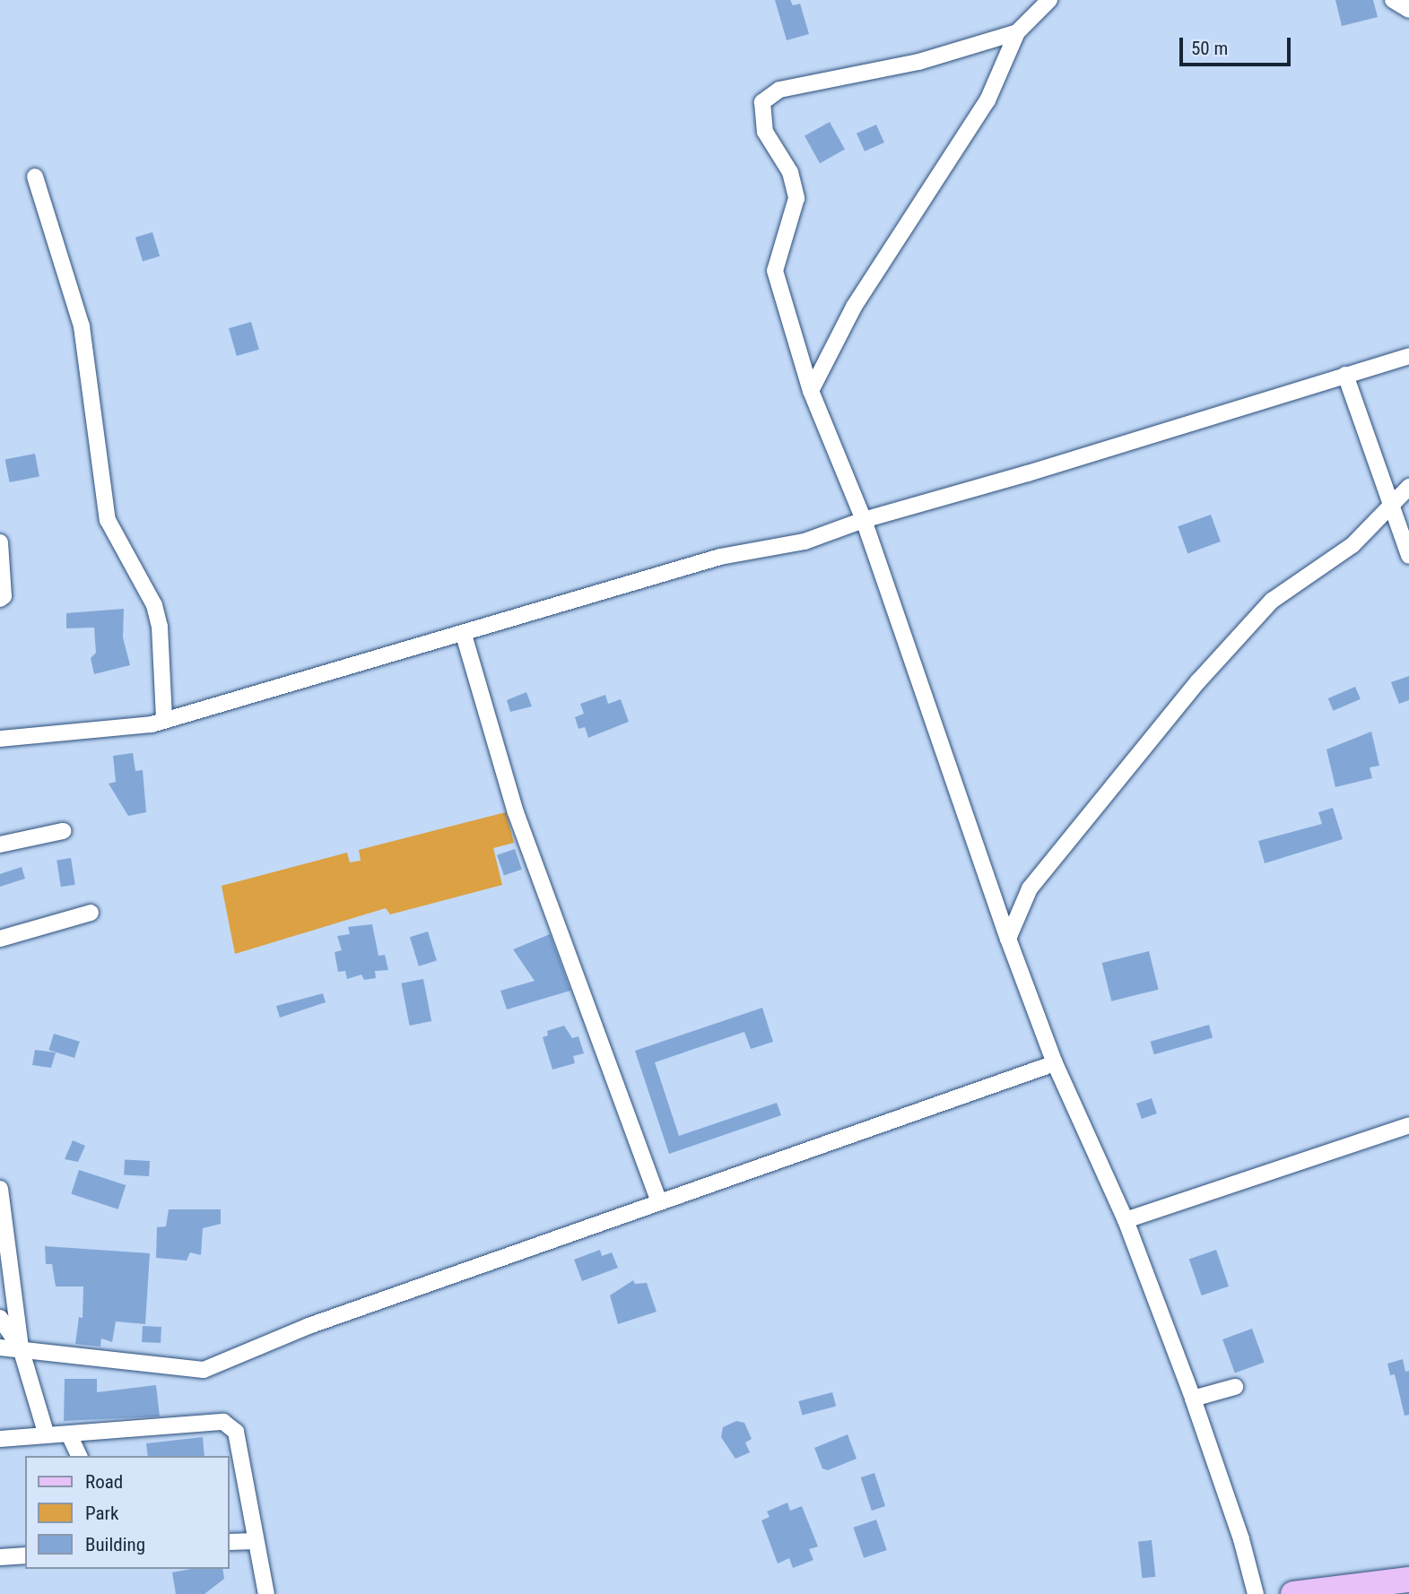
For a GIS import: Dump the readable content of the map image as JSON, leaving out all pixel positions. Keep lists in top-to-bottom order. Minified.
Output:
{"legend":["Road","Park","Building"],"scale_bar":"50 m"}
